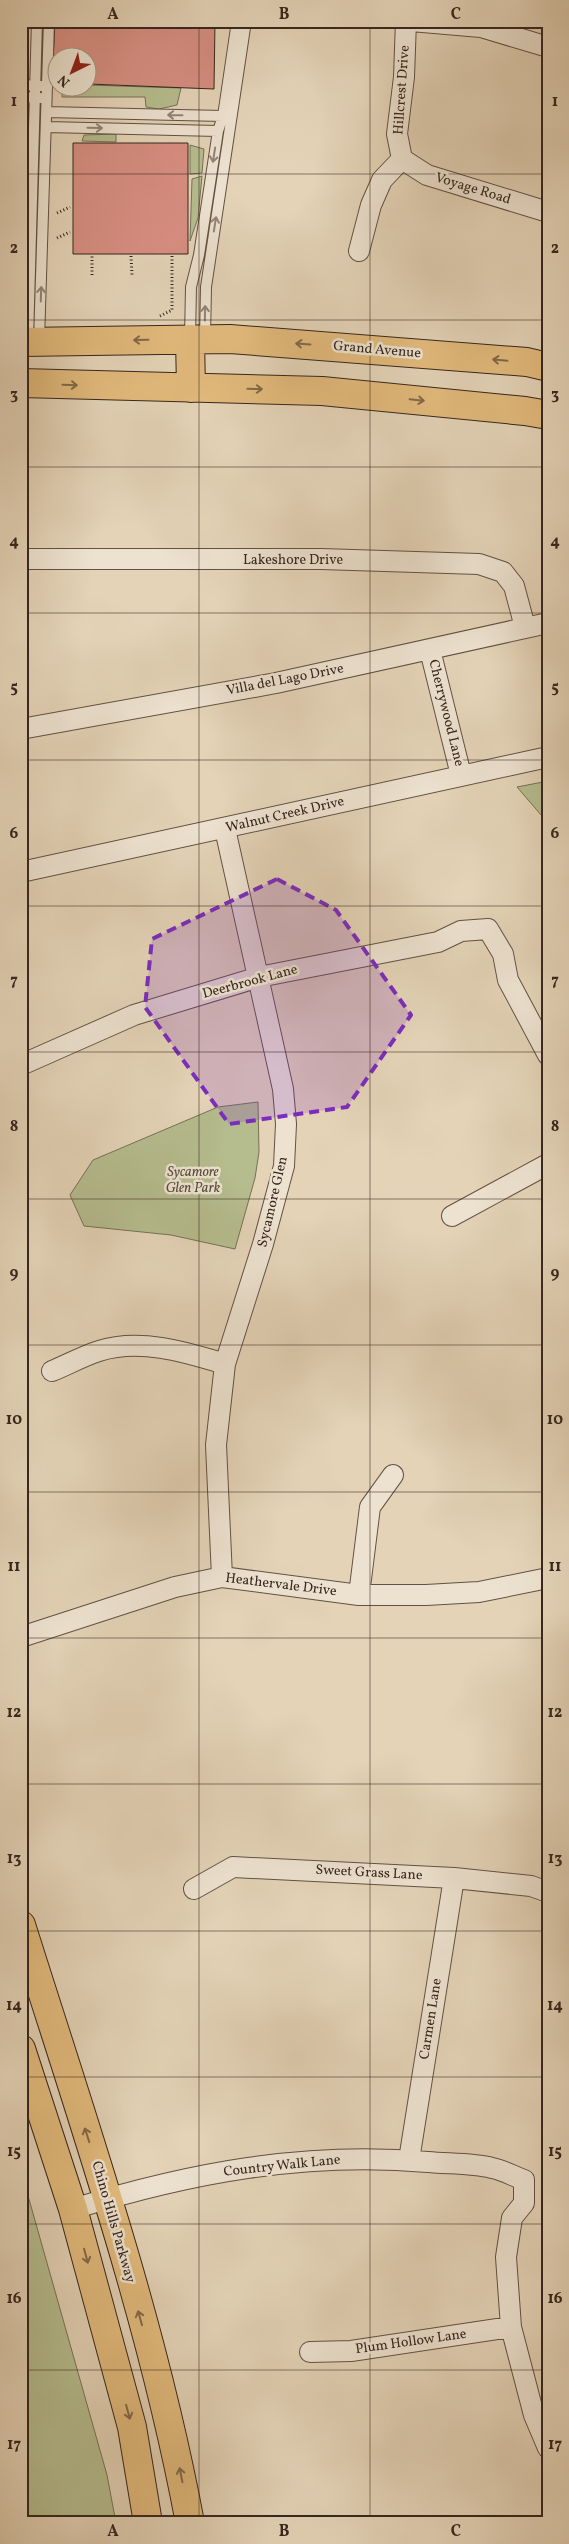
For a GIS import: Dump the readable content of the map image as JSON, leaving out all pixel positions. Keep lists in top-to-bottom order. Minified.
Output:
{"streets":{"main road":["Grand Avenue","Chino Hills Parkway"],"street":["Hillcrest Drive","Voyage Road","Lakeshore Drive","Villa del Lago Drive","Cherrywood Lane","Walnut Creek Drive","Deerbrook Lane","Sycamore Glen","Heathervale Drive","Sweet Grass Lane","Carmen Lane","Country Walk Lane","Plum Hollow Lane"]},"crossings":[["Hillcrest Drive","Voyage Road"],["Lakeshore Drive","Villa del Lago Drive"],["Villa del Lago Drive","Cherrywood Lane"],["Cherrywood Lane","Walnut Creek Drive"],["Walnut Creek Drive","Sycamore Glen"],["Deerbrook Lane","Sycamore Glen"],["Sycamore Glen","Heathervale Drive"],["Sweet Grass Lane","Carmen Lane"],["Carmen Lane","Country Walk Lane"],["Country Walk Lane","Chino Hills Parkway"],["Country Walk Lane","Plum Hollow Lane"]],"parks":["Sycamore Glen Park"],"north":"bottom left","grid":{"columns":["A","B","C"],"rows":["1","2","3","4","5","6","7","8","9","10","11","12","13","14","15","16","17"]}}
